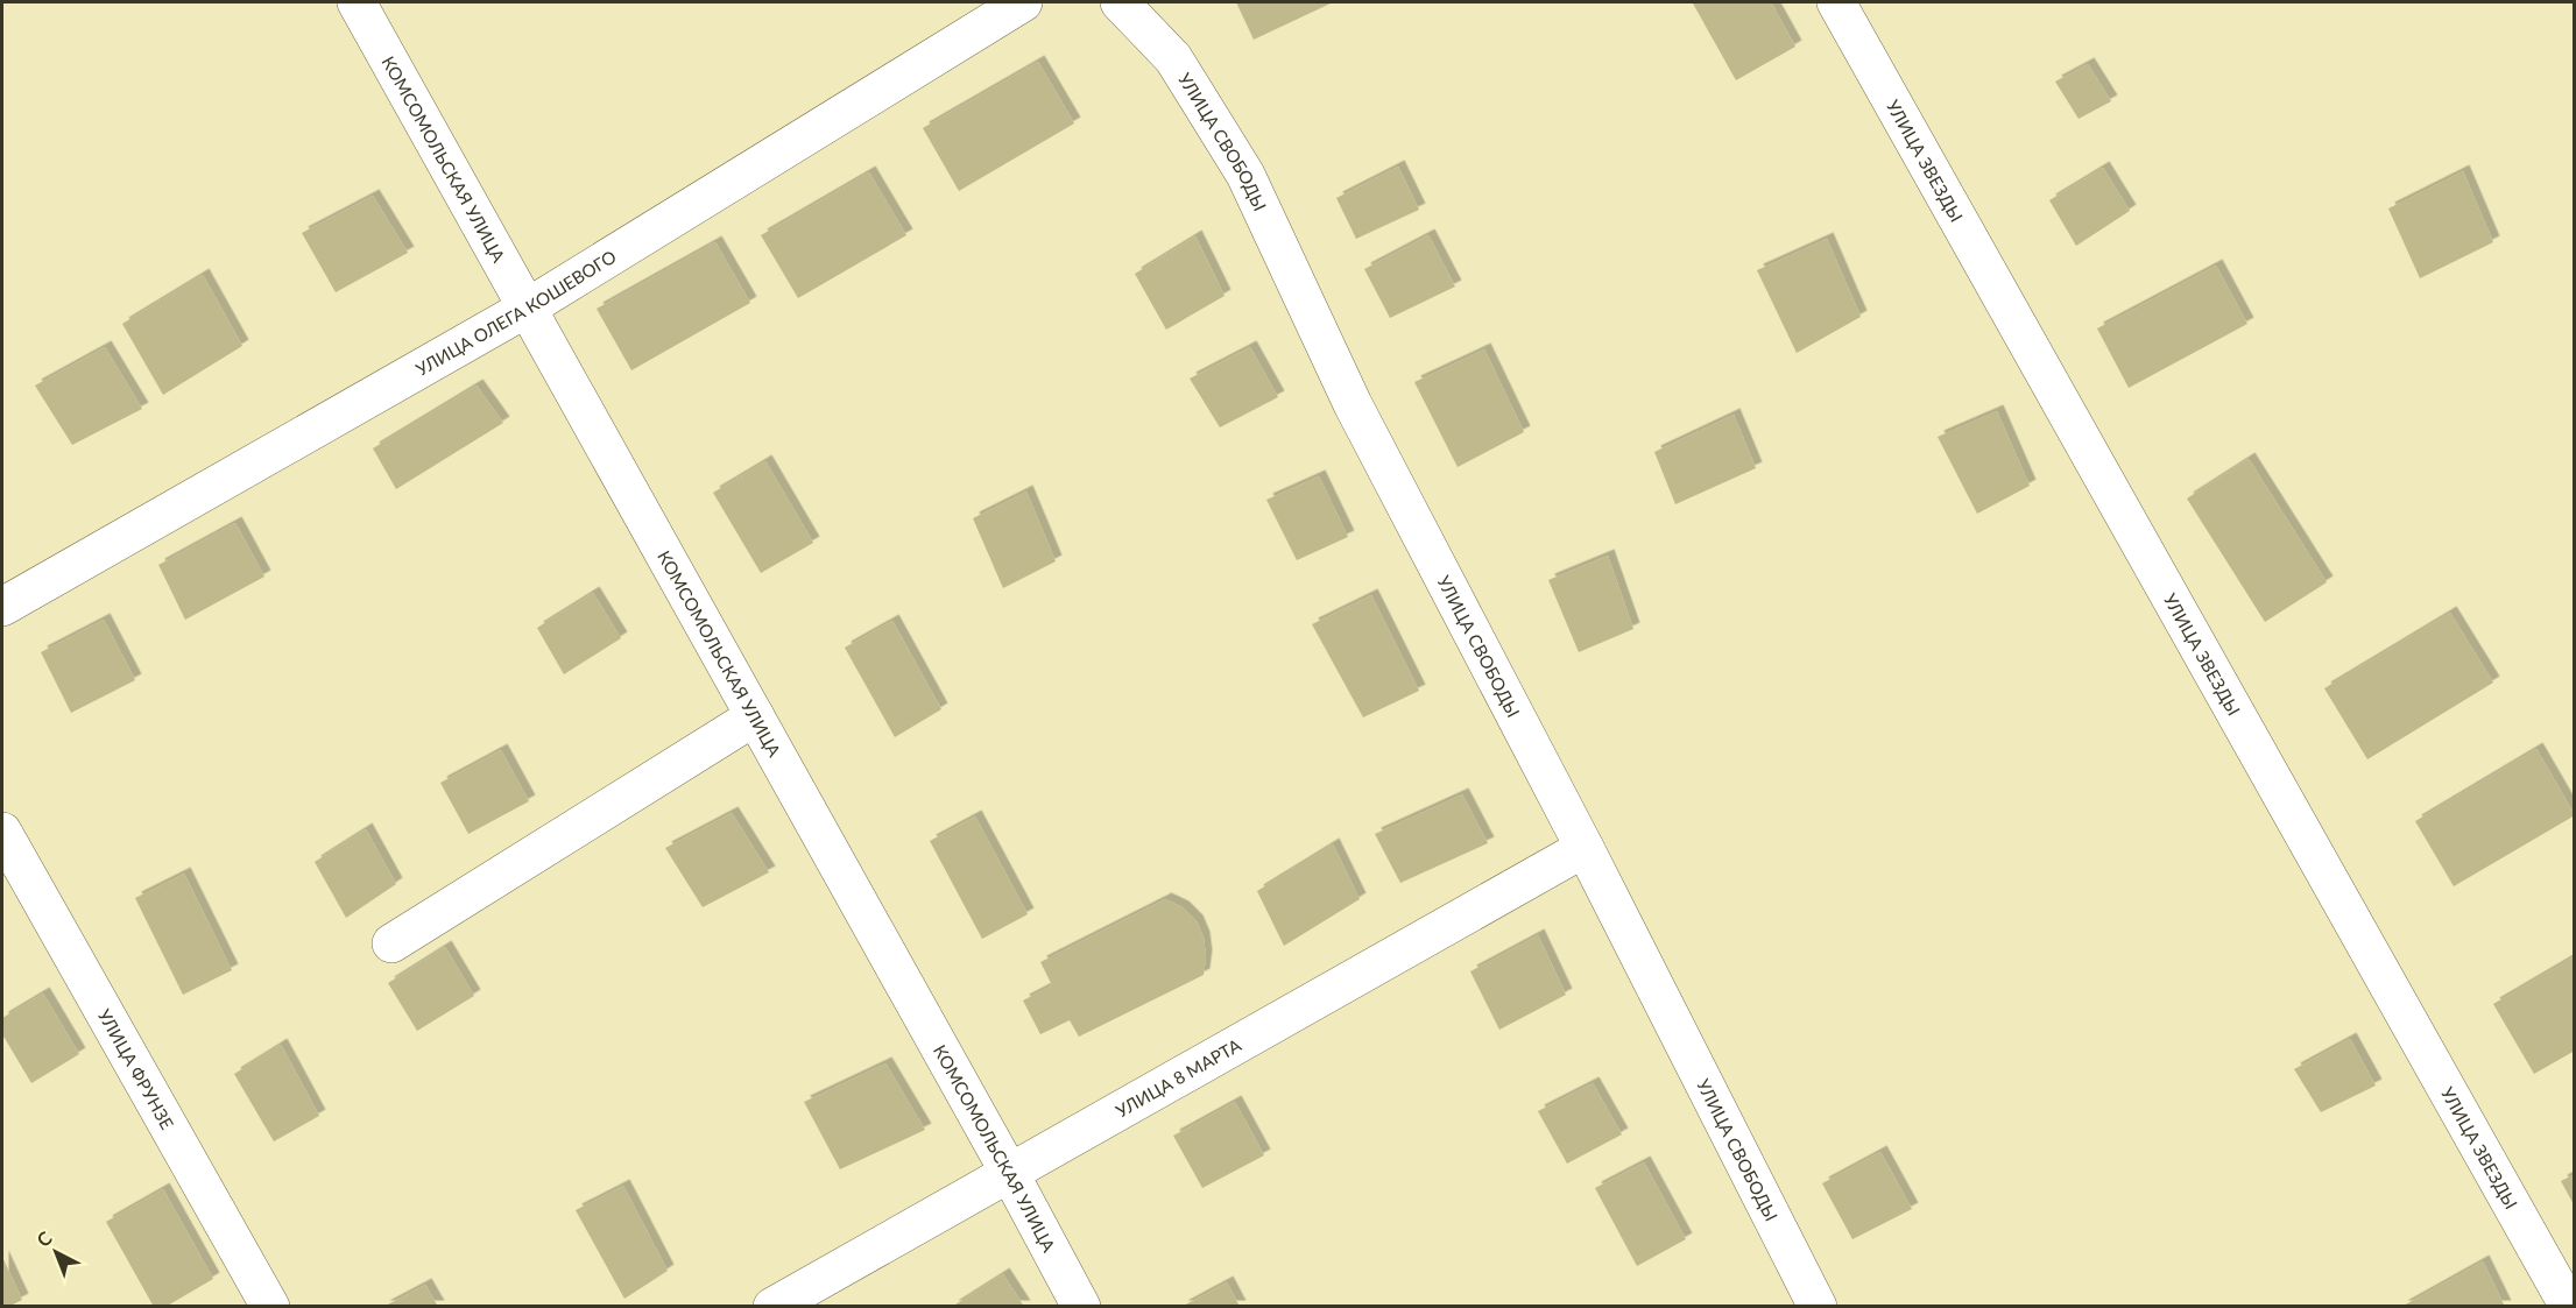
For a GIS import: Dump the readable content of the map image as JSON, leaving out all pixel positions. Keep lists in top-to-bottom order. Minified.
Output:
{"streets":{"street":["УЛИЦА СВОБОДЫ","КОМСОМОЛЬСКАЯ УЛИЦА","УЛИЦА ЗВЕЗДЫ","УЛИЦА ОЛЕГА КОШЕВОГО","УЛИЦА ФРУНЗЕ","УЛИЦА 8 МАРТА"]},"crossings":[["УЛИЦА СВОБОДЫ","УЛИЦА 8 МАРТА"],["КОМСОМОЛЬСКАЯ УЛИЦА","УЛИЦА ОЛЕГА КОШЕВОГО"],["КОМСОМОЛЬСКАЯ УЛИЦА","УЛИЦА 8 МАРТА"]],"north":"top left"}
